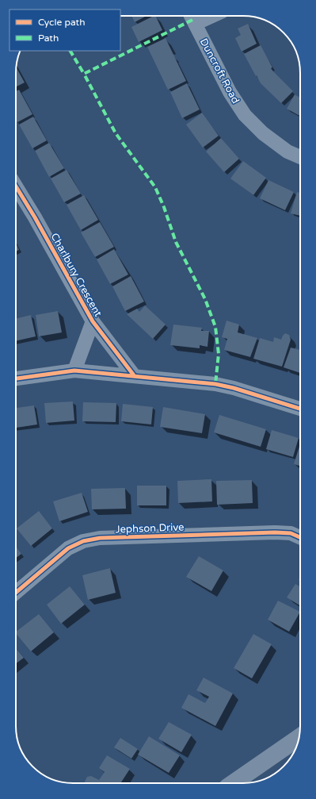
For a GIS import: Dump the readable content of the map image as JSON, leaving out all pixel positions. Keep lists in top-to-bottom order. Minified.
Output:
{"streets":{"street":["Duncroft Road","Charlbury Crescent","Jephson Drive"]},"legend":["Cycle path","Path"]}
